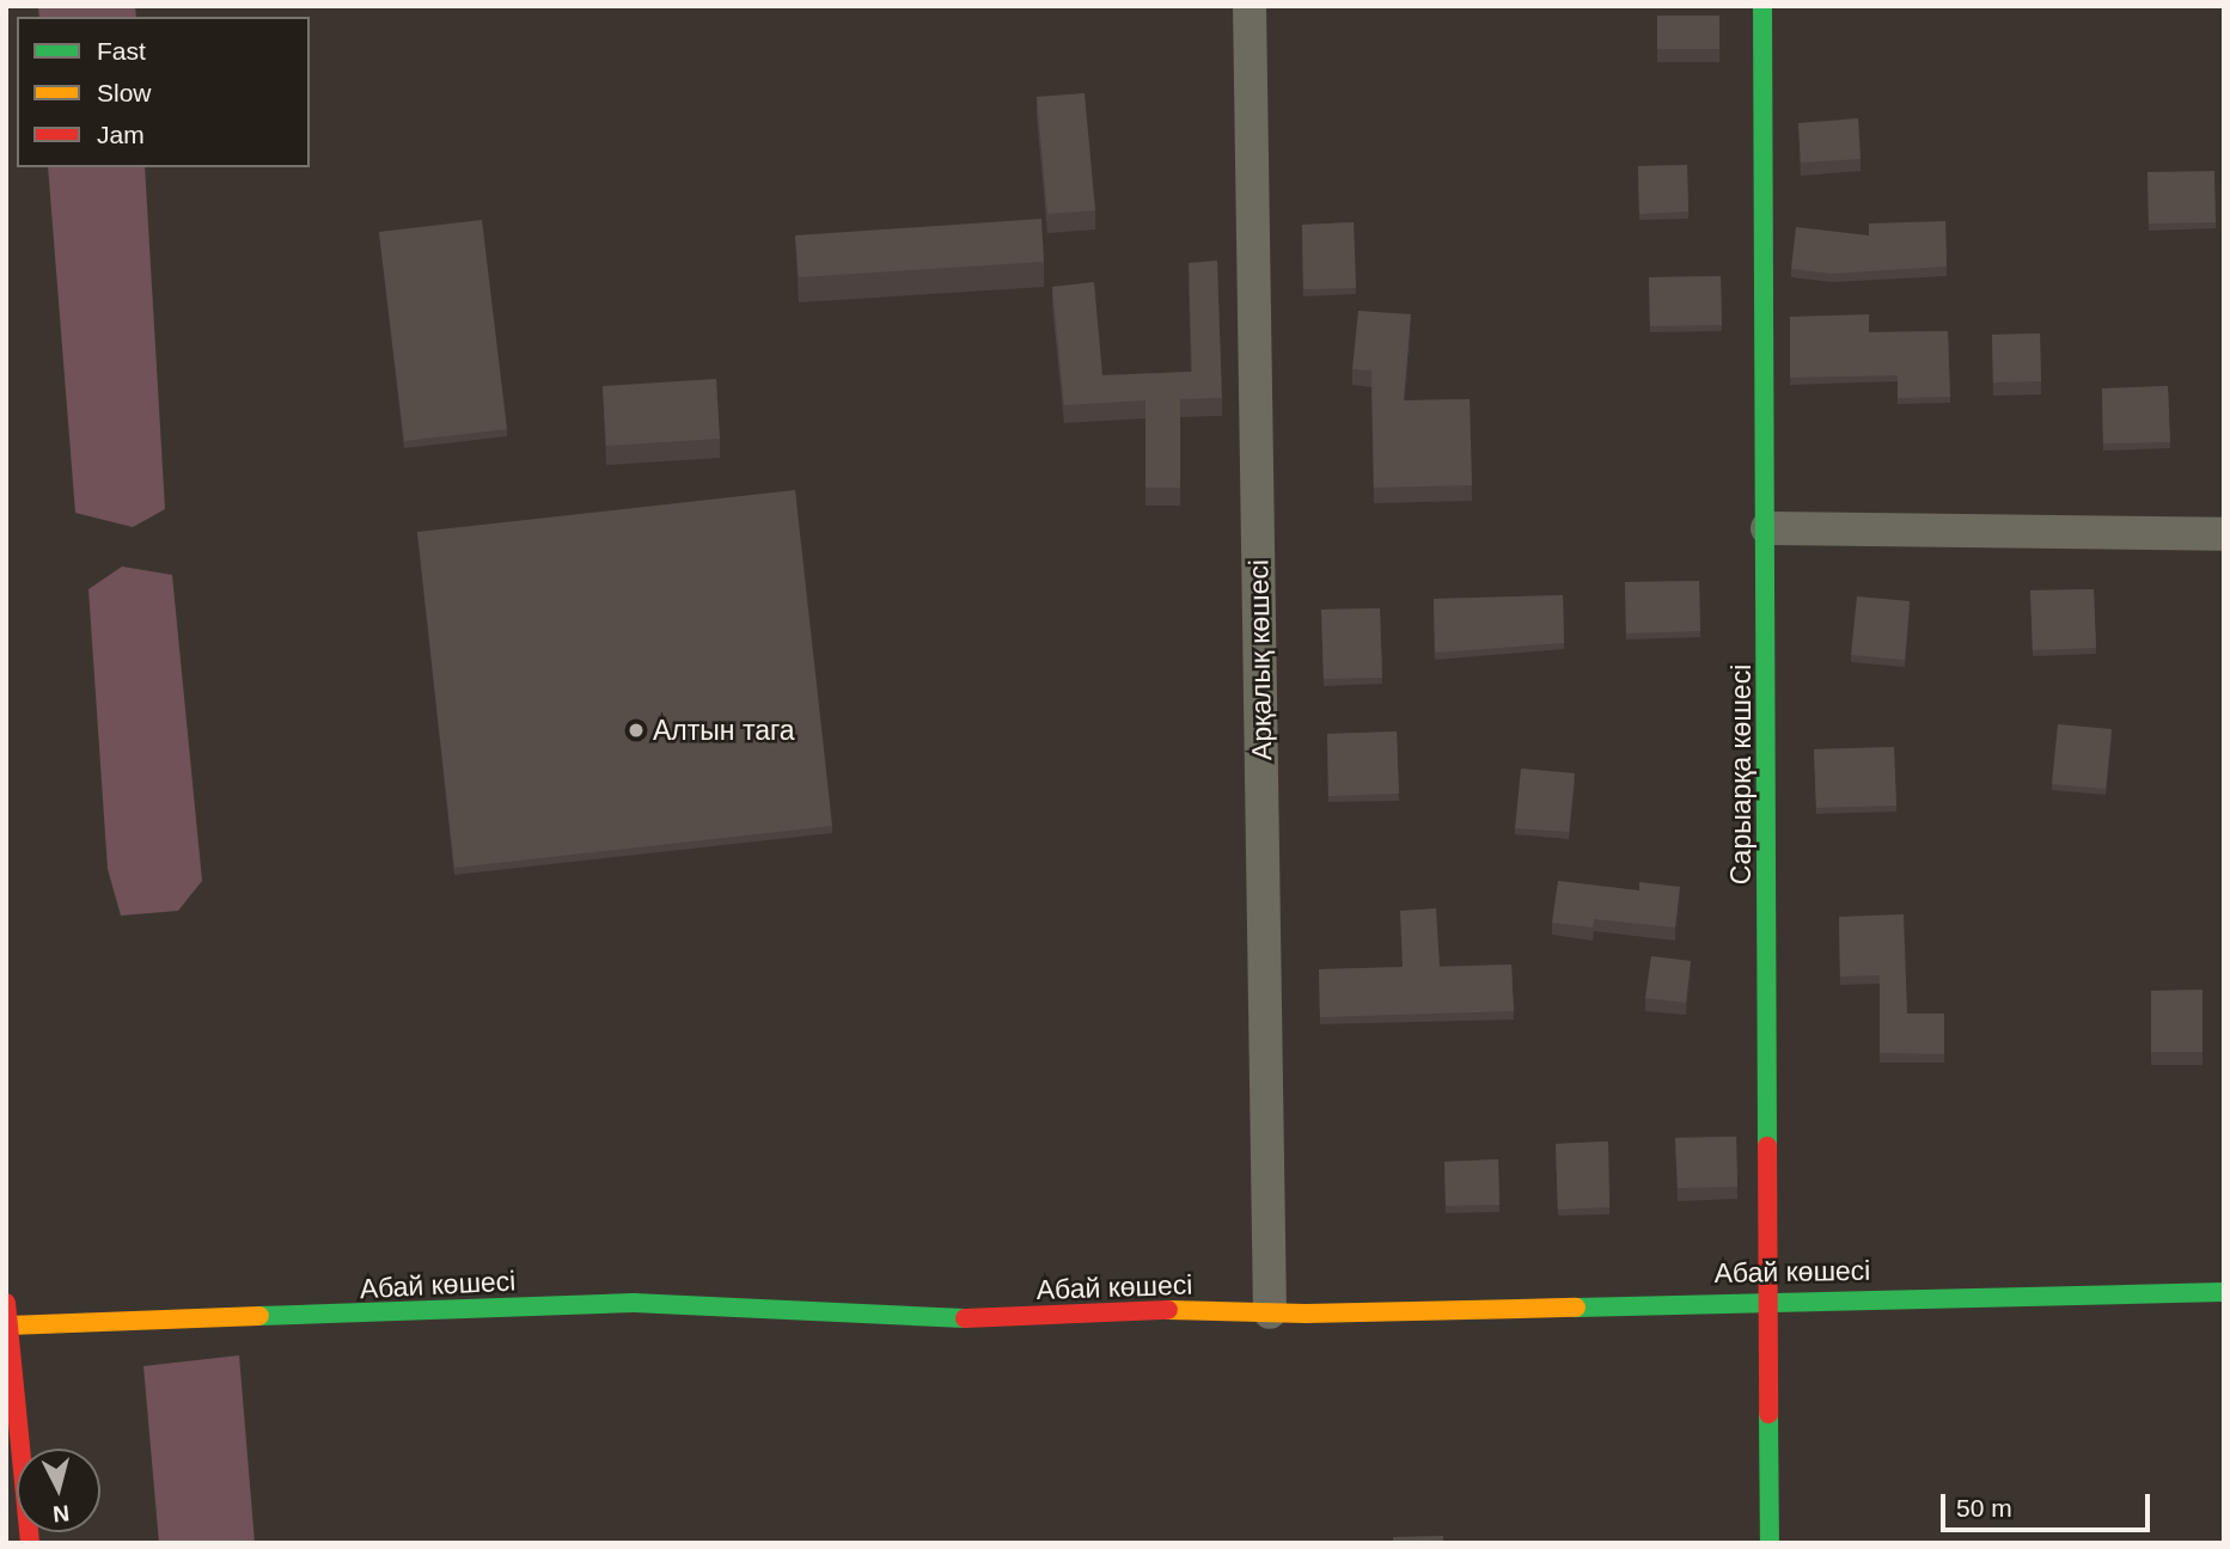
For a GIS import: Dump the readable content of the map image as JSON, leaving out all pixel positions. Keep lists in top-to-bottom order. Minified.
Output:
{"streets":{"main road":["Сарыарқа көшесі","Абай көшесі"],"street":["Арқалық көшесі"]},"crossings":[["Арқалық көшесі","Абай көшесі"],["Сарыарқа көшесі","Абай көшесі"]],"places":["Алтын тага"],"legend":["Fast","Slow","Jam"],"scale_bar":"50 m","north":"bottom"}
